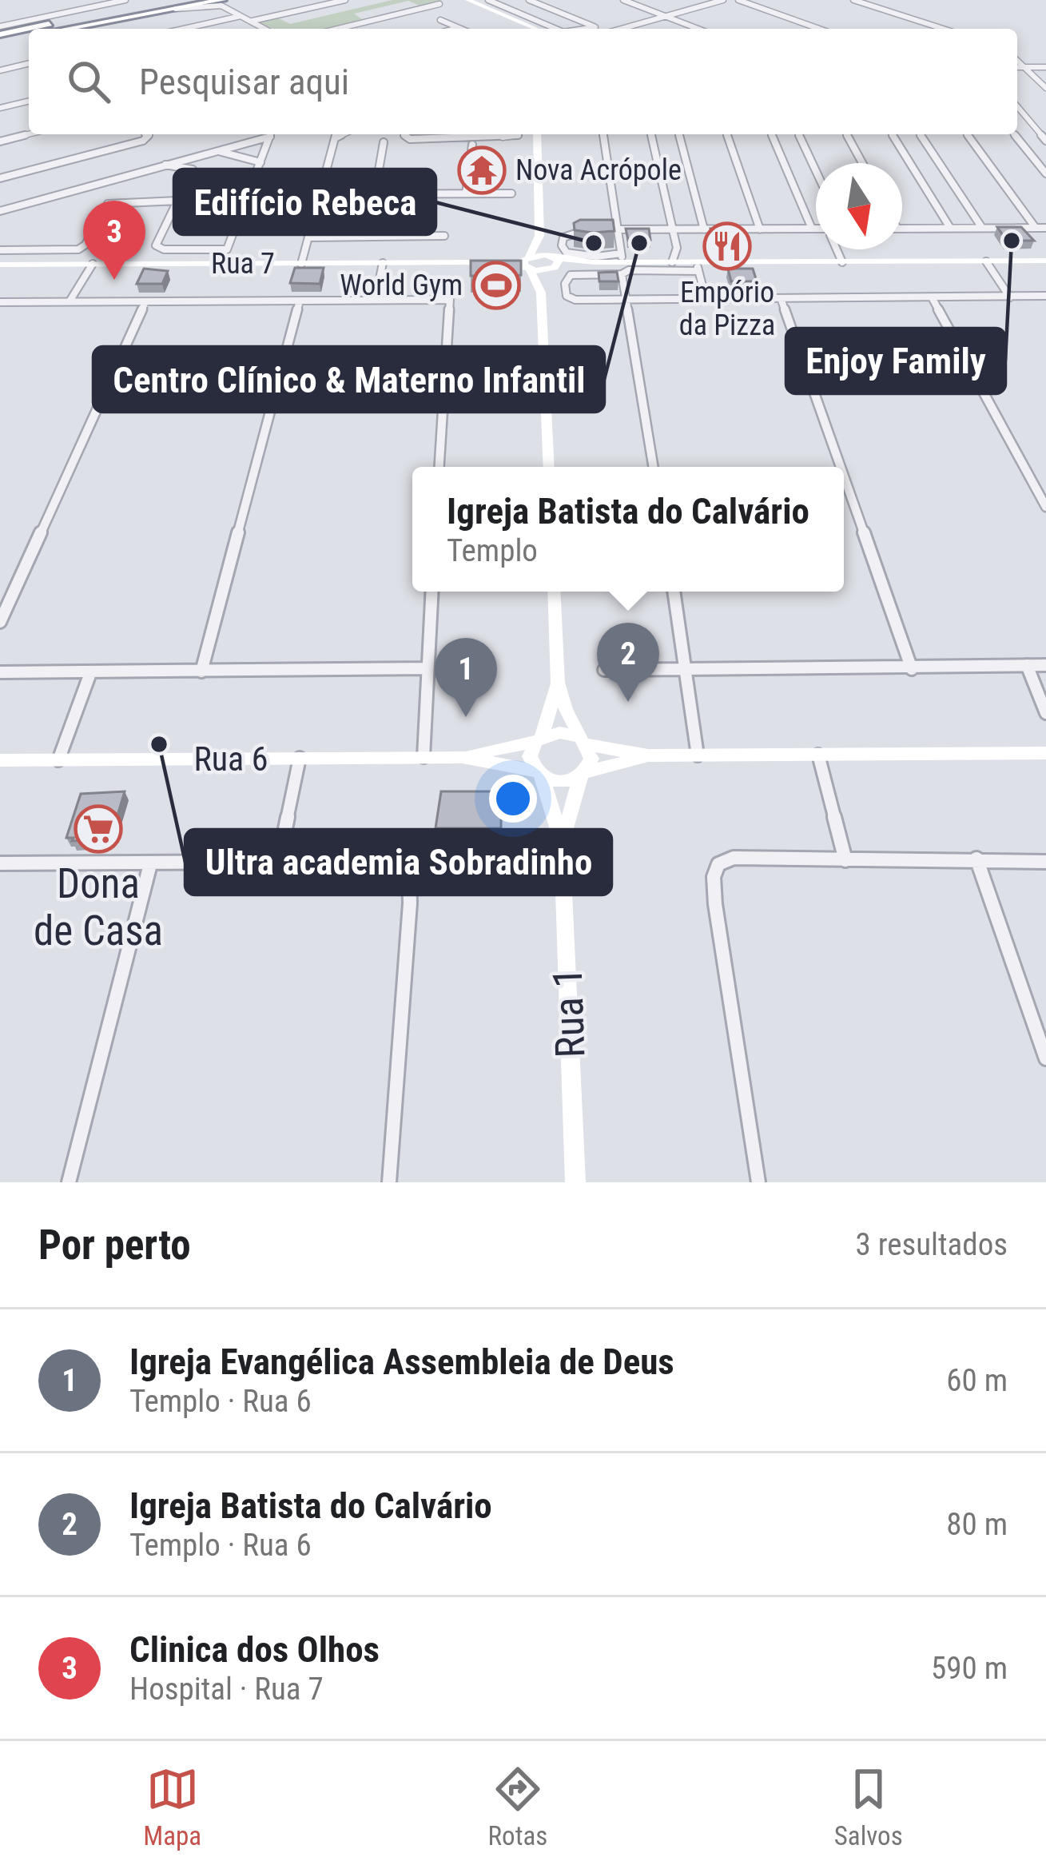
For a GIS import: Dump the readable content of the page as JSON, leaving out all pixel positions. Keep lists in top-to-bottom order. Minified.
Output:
{"streets":{"main road":["Rua 7","Rua 6","Rua 1"]},"places":{"temple":["Nova Acrópole"],"other":["Enjoy Family","Edifício Rebeca","Centro Clínico & Materno Infantil","Ultra academia Sobradinho"],"restaurant":["Empório da Pizza"],"sports":["World Gym"],"supermarket":["Dona de Casa"]},"north":"bottom","page":{"search":"Pesquisar aqui","pins":["3","2","1"],"popup":["Igreja Batista do Calvário","Templo"],"heading":["Por perto","3 resultados"],"list":[{"mark":"1","name":"Igreja Evangélica Assembleia de Deus","note":"Templo · Rua 6","value":"60 m"},{"mark":"2","name":"Igreja Batista do Calvário","note":"Templo · Rua 6","value":"80 m"},{"mark":"3","name":"Clinica dos Olhos","note":"Hospital · Rua 7","value":"590 m"}],"nav":["Mapa","Rotas","Salvos"]}}
